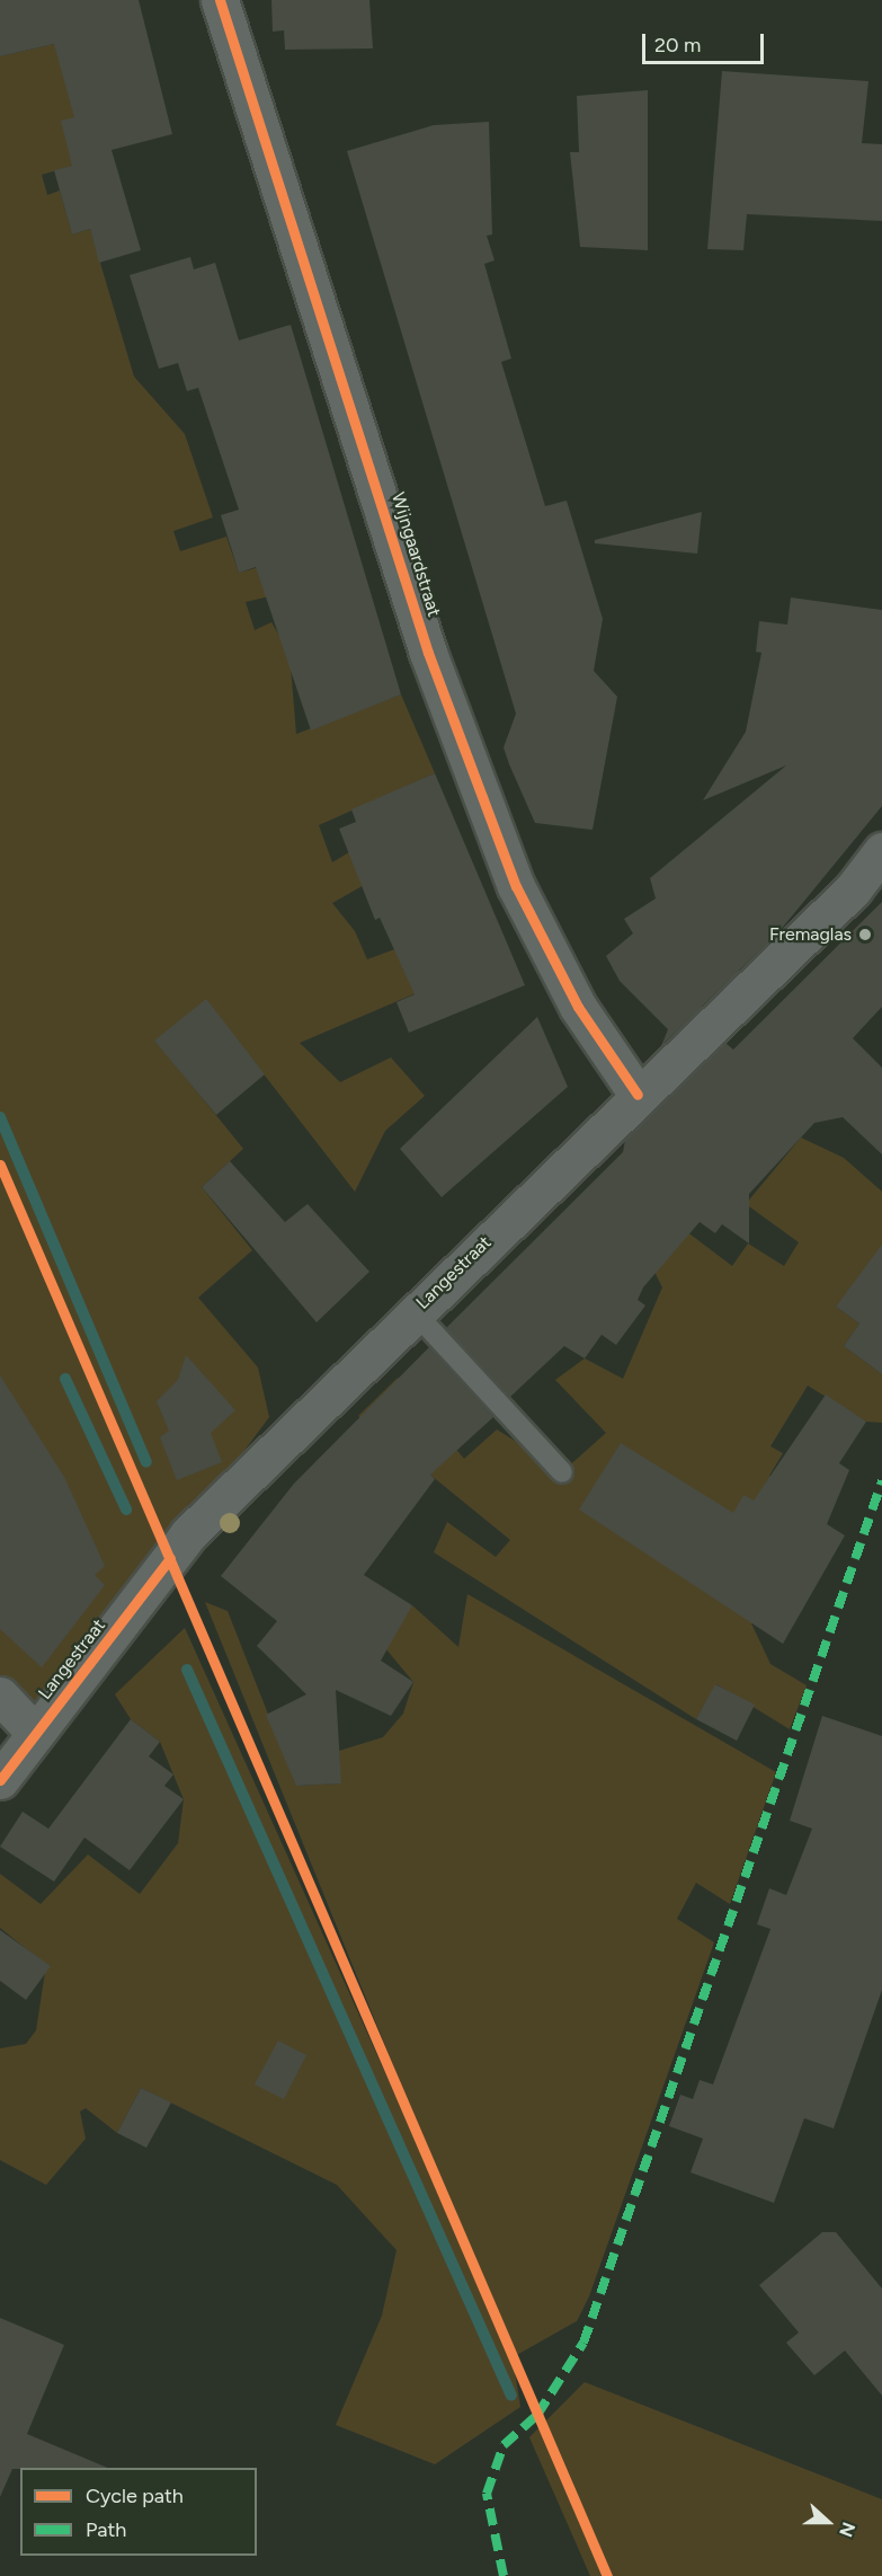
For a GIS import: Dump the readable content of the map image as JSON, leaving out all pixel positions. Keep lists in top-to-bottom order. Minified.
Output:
{"streets":{"street":["Wijngaardstraat","Langestraat"]},"crossings":[["Wijngaardstraat","Langestraat"]],"places":["Fremaglas"],"legend":["Cycle path","Path"],"scale_bar":"20 m","north":"right"}
